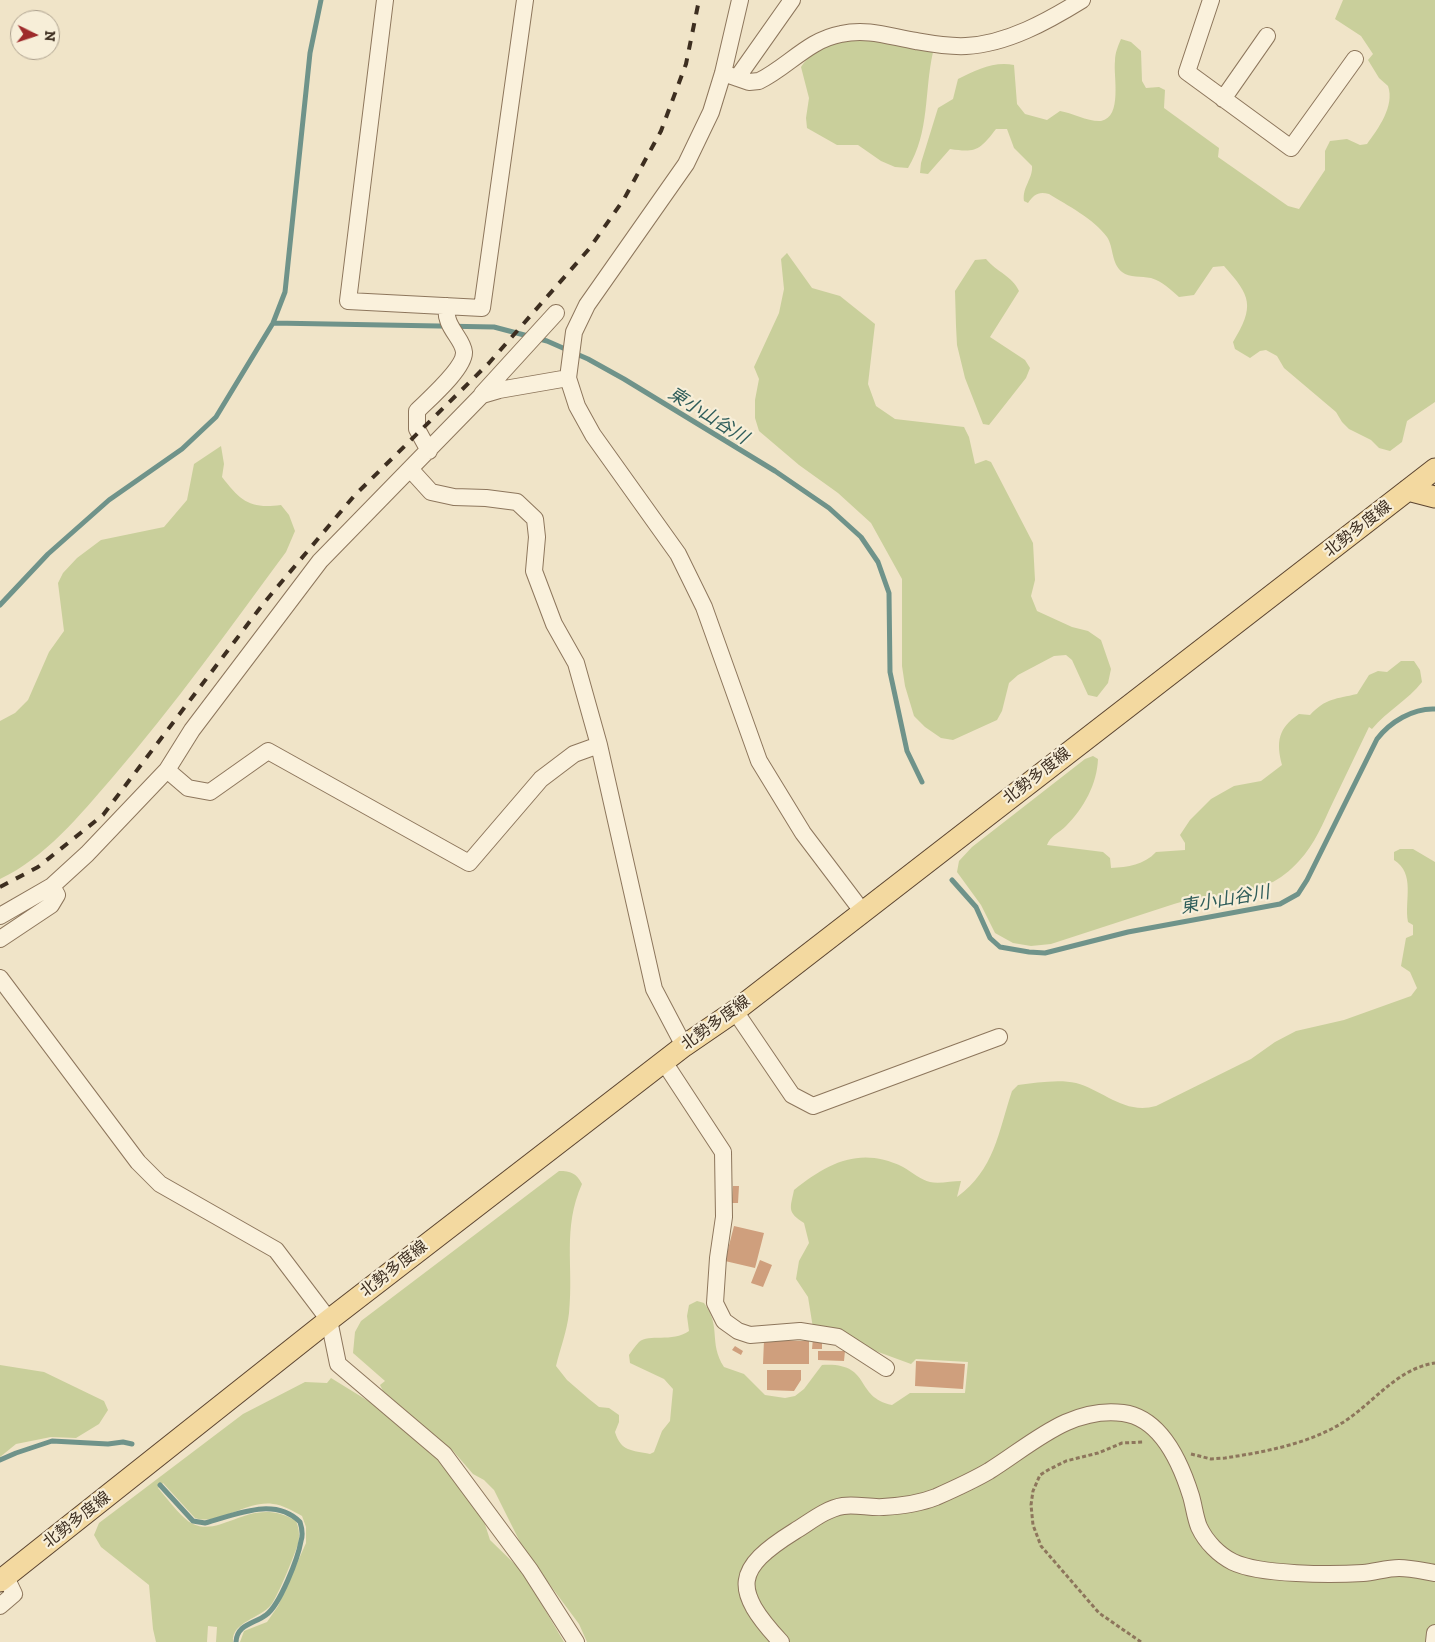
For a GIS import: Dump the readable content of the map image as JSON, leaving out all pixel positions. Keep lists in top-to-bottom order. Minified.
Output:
{"streets":{"main road":["北勢多度線"]},"water":["東小山谷川"],"north":"right"}
